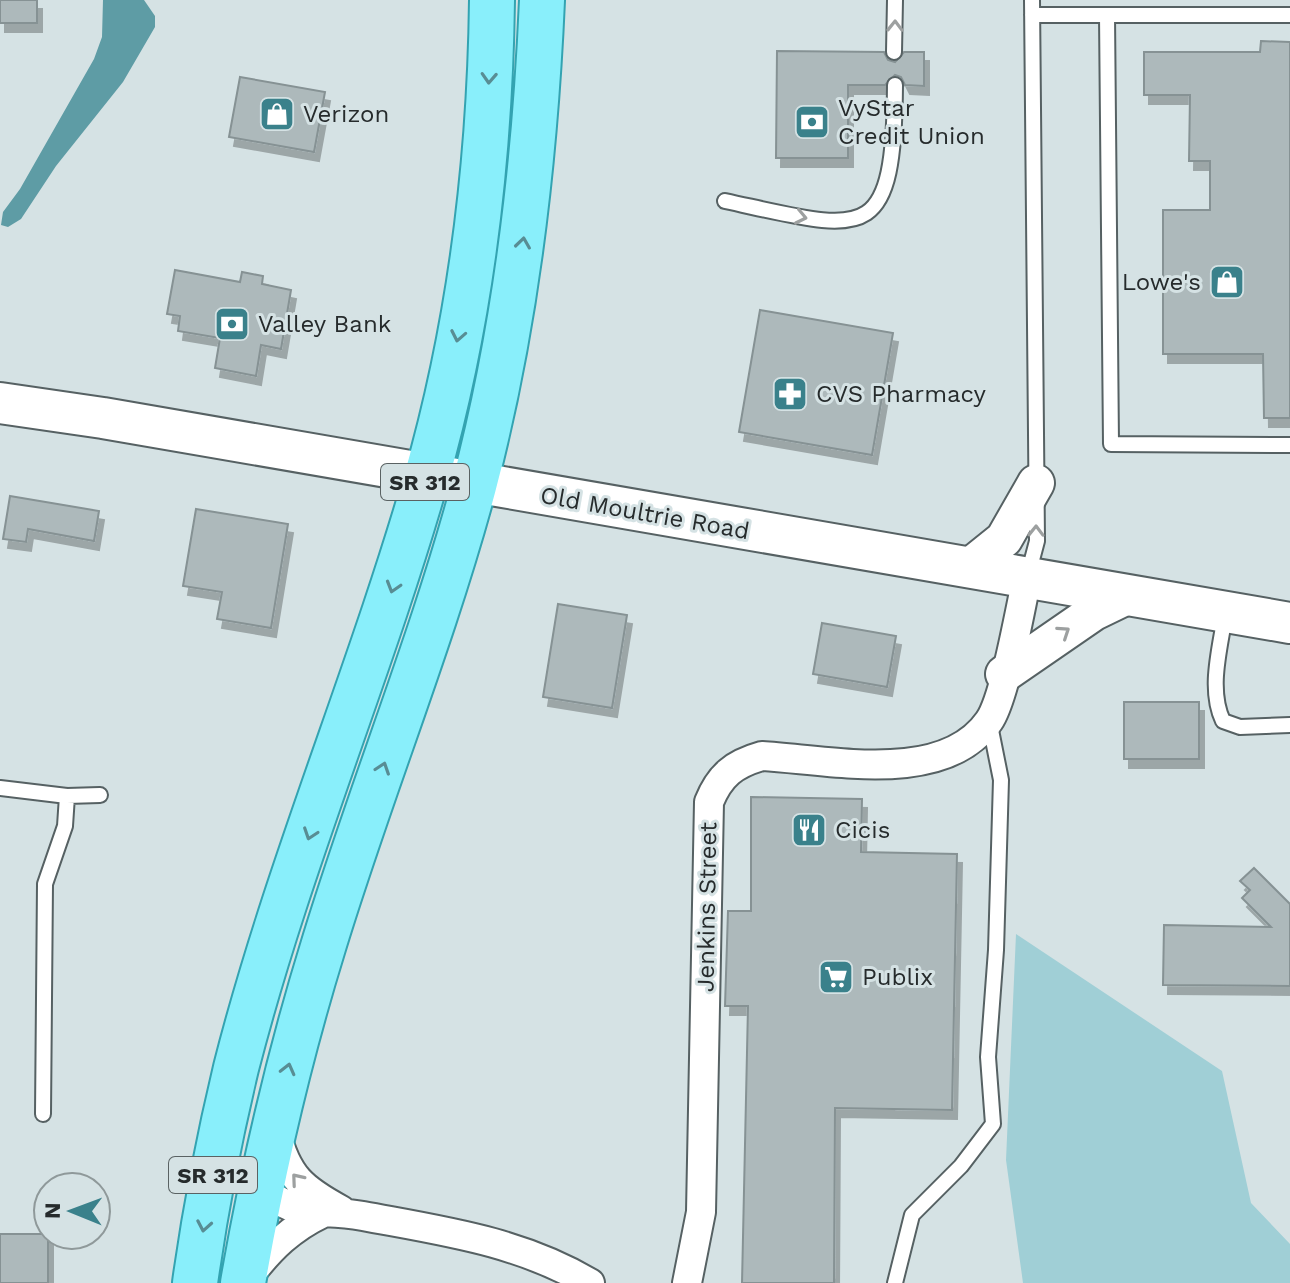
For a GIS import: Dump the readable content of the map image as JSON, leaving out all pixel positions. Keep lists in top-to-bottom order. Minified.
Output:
{"streets":{"main road":["SR 312","Old Moultrie Road"],"street":["Jenkins Street"]},"crossings":[["SR 312","Old Moultrie Road"],["Old Moultrie Road","Jenkins Street"]],"places":{"shop":["Verizon","Lowe's"],"bank":["VyStar Credit Union","Valley Bank"],"pharmacy":["CVS Pharmacy"],"restaurant":["Cicis"],"supermarket":["Publix"]},"north":"left"}
